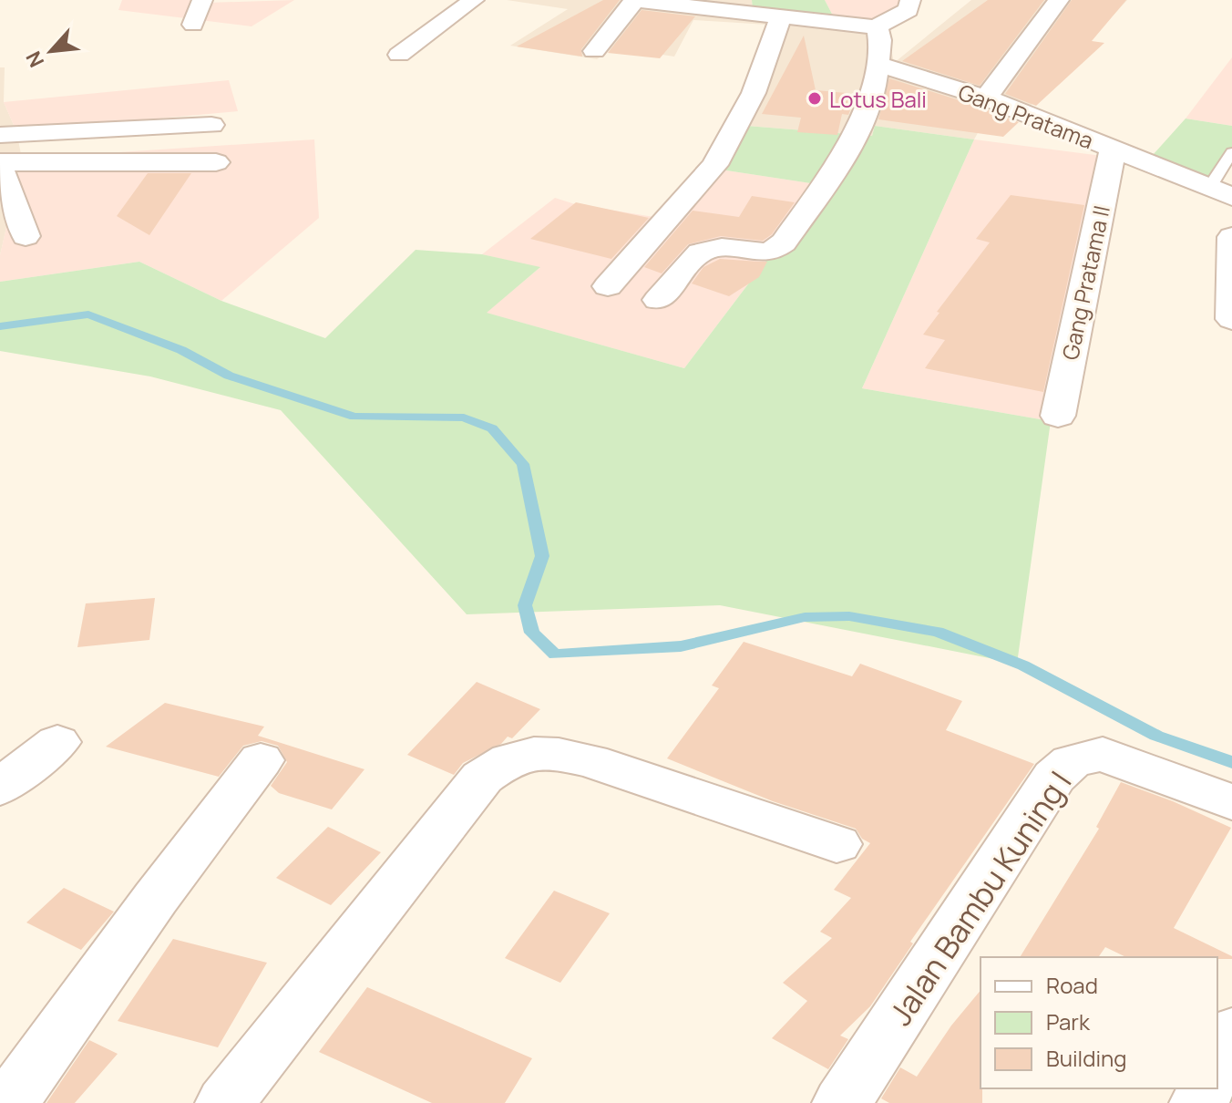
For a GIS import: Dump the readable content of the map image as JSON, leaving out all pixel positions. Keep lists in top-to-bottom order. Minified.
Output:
{"streets":{"street":["Gang Pratama","Gang Pratama II","Jalan Bambu Kuning I"]},"crossings":[["Gang Pratama","Gang Pratama II"]],"places":["Lotus Bali"],"legend":["Road","Park","Building"],"north":"bottom left"}
